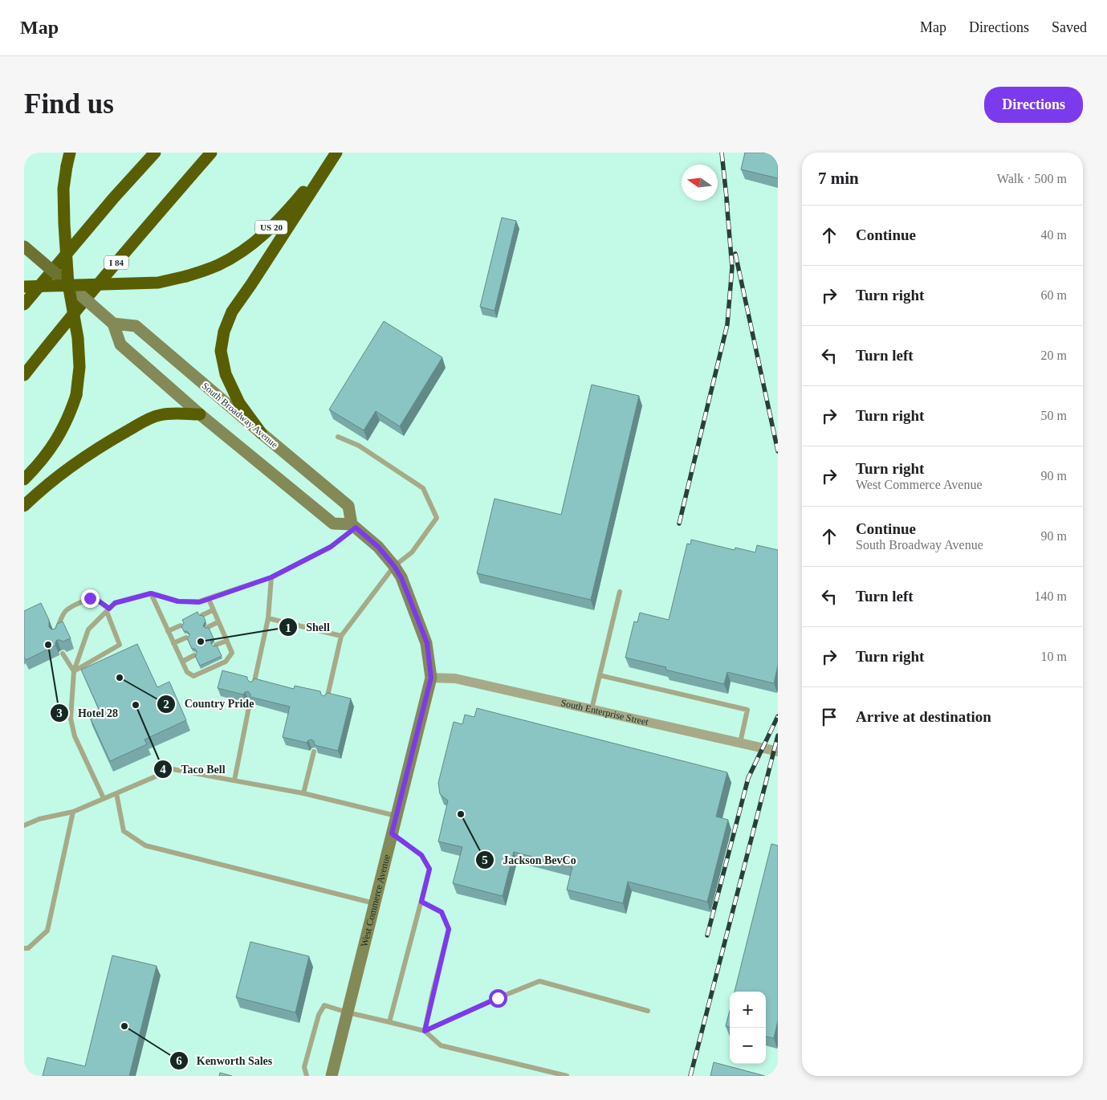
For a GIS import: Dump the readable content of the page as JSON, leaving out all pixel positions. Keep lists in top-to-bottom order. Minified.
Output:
{"streets":{"highway":["US 20","I 84"],"street":["South Broadway Avenue","South Enterprise Street","West Commerce Avenue"]},"crossings":[["South Enterprise Street","West Commerce Avenue"]],"places":["Shell","Hotel 28","Country Pride","Taco Bell","Jackson BevCo","Kenworth Sales"],"north":"left","page":{"header":"Map","nav":["Map","Directions","Saved"],"buttons":"Directions","title":"Find us","heading":["7 min","Walk · 500 m"],"list":[["Continue","40 m"],["Turn right","60 m"],["Turn left","20 m"],["Turn right","50 m"],["Turn right","West Commerce Avenue","90 m"],["Continue","South Broadway Avenue","90 m"],["Turn left","140 m"],["Turn right","10 m"],"Arrive at destination"],"map_buttons":["+","−"]}}
